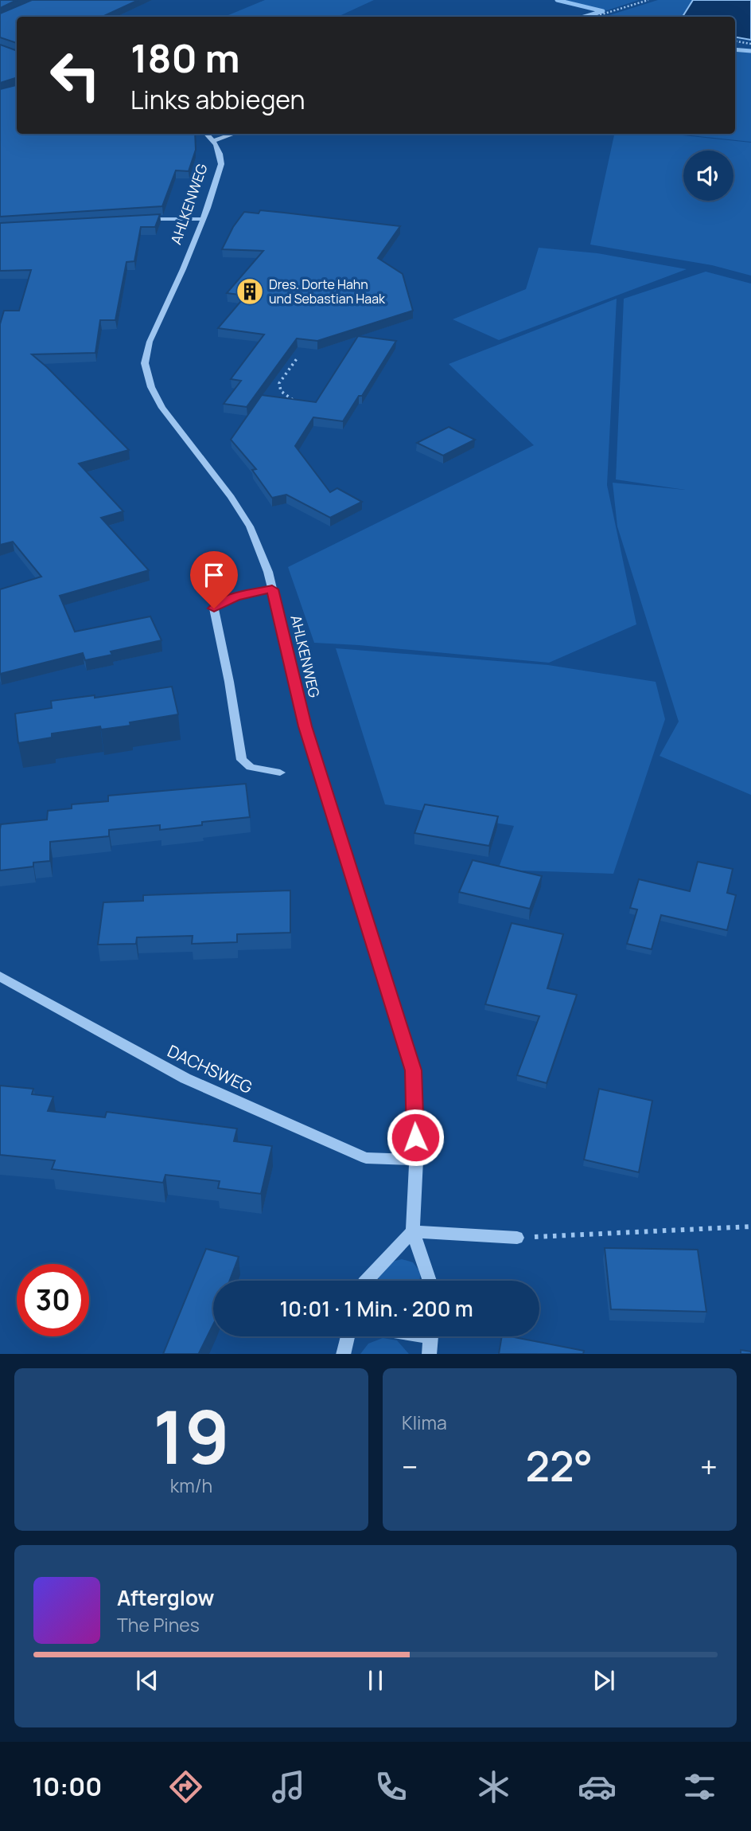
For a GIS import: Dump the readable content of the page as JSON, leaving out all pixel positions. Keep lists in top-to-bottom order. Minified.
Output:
{"streets":{"street":["AHLKENWEG","DACHSWEG"]},"crossings":[["AHLKENWEG","DACHSWEG"]],"places":{"building":["Dres. Dorte Hahn und Sebastian Haak"]},"page":{"turn":["180 m","Links abbiegen"],"limit":"30","trip":"10:01 · 1 Min. · 200 m","tile":[["19","km/h"],"Klima"],"heat":["−","22°","+"],"song":["Afterglow","The Pines"],"tabs":"10:00"}}
